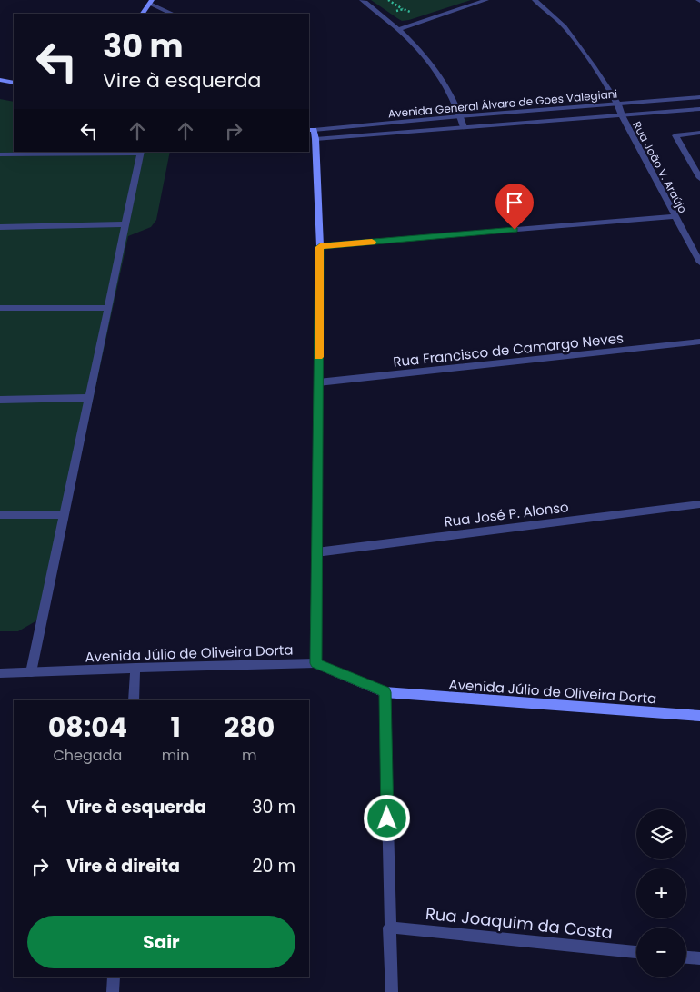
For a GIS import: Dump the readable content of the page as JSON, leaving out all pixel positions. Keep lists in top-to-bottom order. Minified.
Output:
{"streets":{"main road":["Avenida Júlio de Oliveira Dorta"],"street":["Avenida General Álvaro de Goes Valegiani","Rua João V. Araújo","Rua Francisco de Camargo Neves","Rua José P. Alonso","Rua Joaquim da Costa"]},"crossings":[["Avenida General Álvaro de Goes Valegiani","Rua João V. Araújo"]],"page":{"turn":["30 m","Vire à esquerda"],"eta":["08:04","Chegada","1","min","280","m"],"list":[{"name":"Vire à esquerda","value":"30 m"},{"name":"Vire à direita","value":"20 m"}],"map_buttons":["+","−"],"buttons":"Sair"}}
